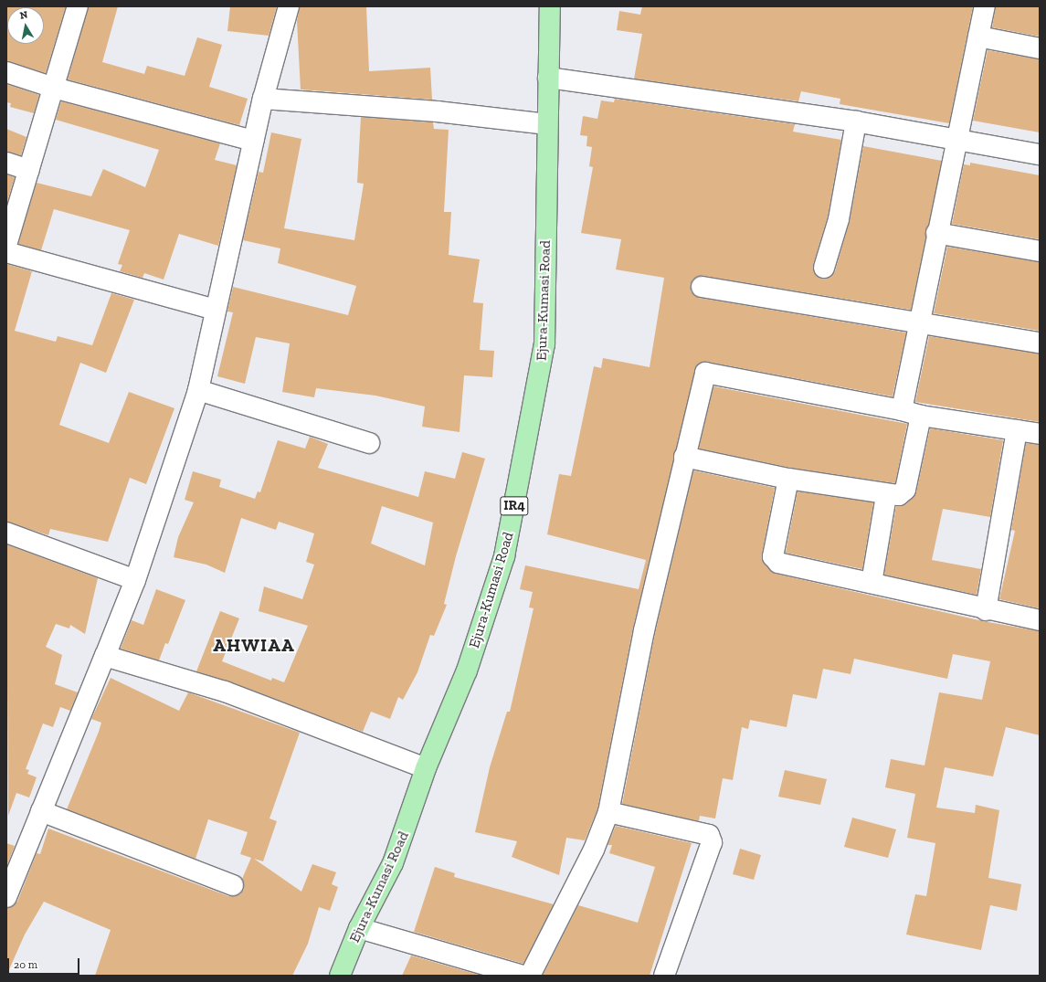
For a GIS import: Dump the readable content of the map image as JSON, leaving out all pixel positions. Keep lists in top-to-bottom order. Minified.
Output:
{"streets":{"main road":["Ejura-Kumasi Road","IR4"]},"districts":["AHWIAA"],"scale_bar":"20 m","north":"top"}
